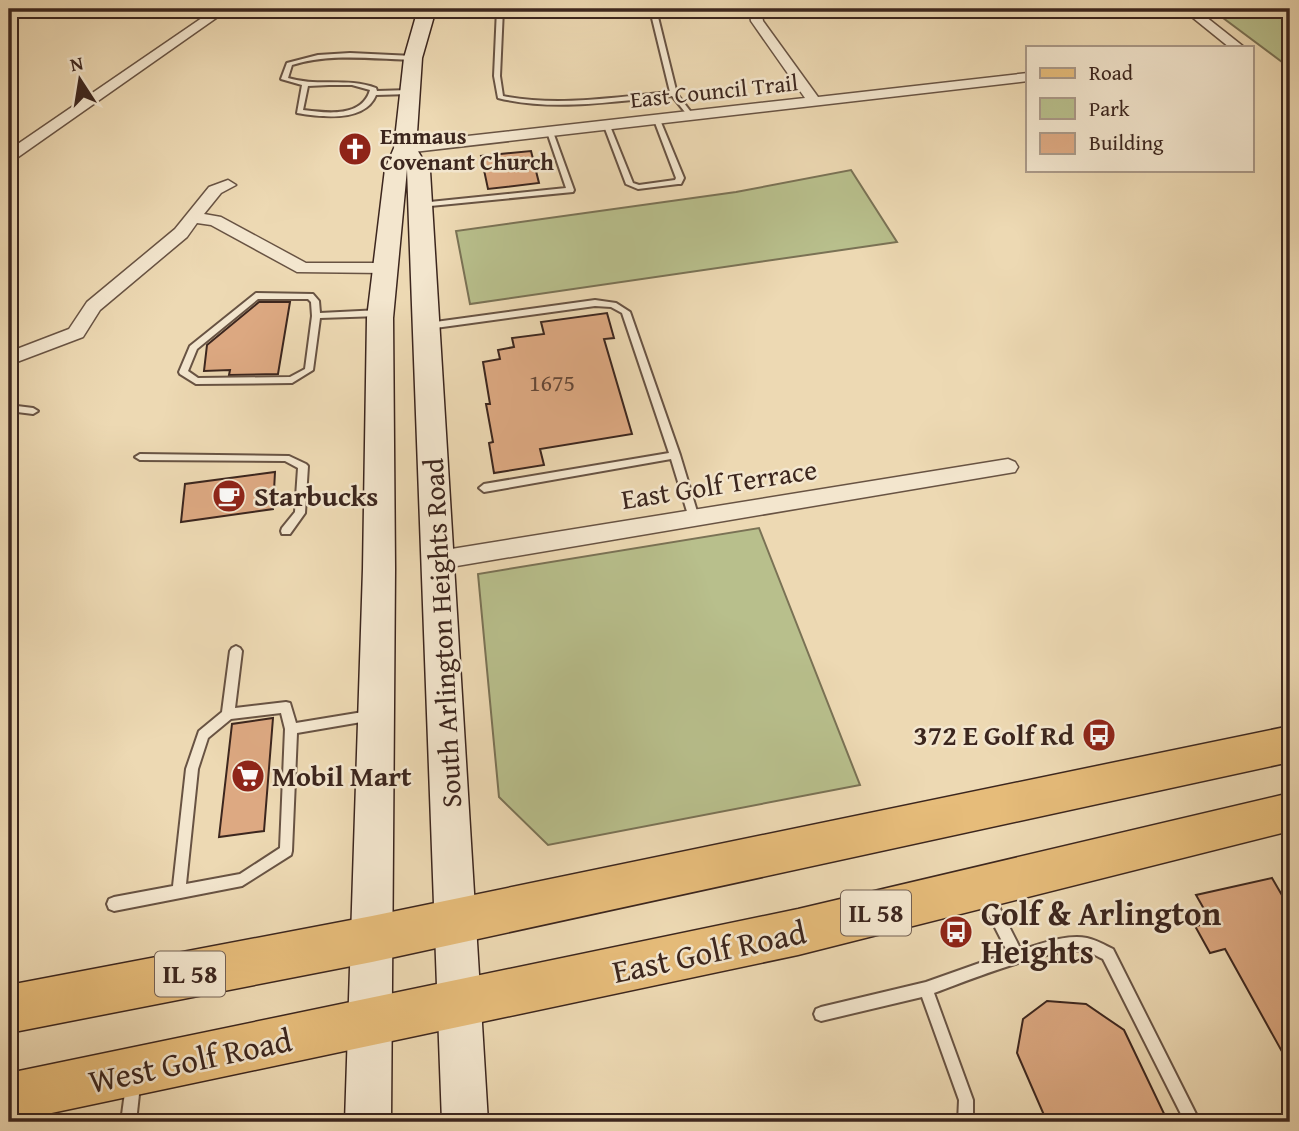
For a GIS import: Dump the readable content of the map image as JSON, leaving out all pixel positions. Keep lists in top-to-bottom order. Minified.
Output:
{"streets":{"main road":["South Arlington Heights Road","IL 58","East Golf Road","West Golf Road"],"street":["East Council Trail","East Golf Terrace"]},"crossings":[["East Council Trail","South Arlington Heights Road"],["East Golf Terrace","South Arlington Heights Road"],["South Arlington Heights Road","IL 58"],["South Arlington Heights Road","East Golf Road"],["South Arlington Heights Road","West Golf Road"],["East Golf Road","West Golf Road"]],"places":{"church":["Emmaus Covenant Church"],"cafe":["Starbucks"],"bus stop":["372 E Golf Rd","Golf & Arlington Heights"],"supermarket":["Mobil Mart"]},"house_numbers":["1675"],"legend":["Road","Park","Building"],"north":"top"}
